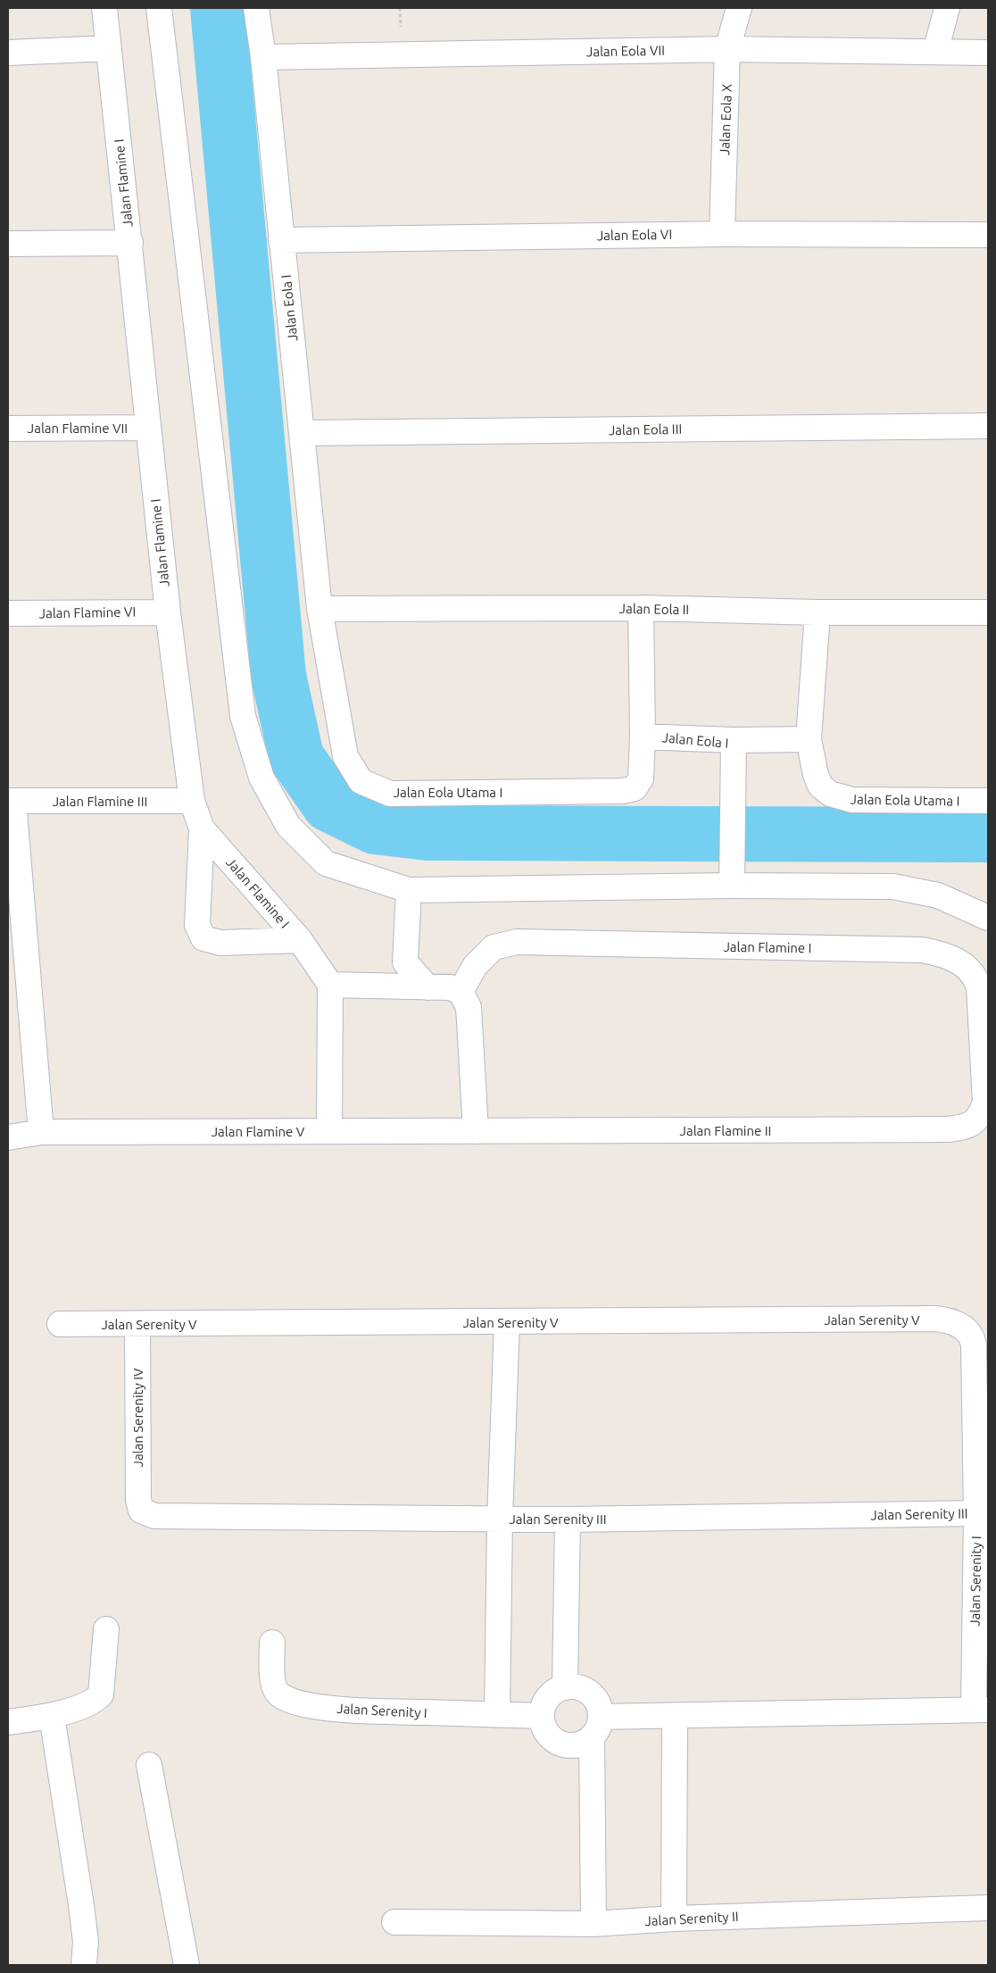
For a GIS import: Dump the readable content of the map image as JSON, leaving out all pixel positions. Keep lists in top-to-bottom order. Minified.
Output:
{"streets":{"street":["Jalan Eola VII","Jalan Eola X","Jalan Flamine I","Jalan Eola VI","Jalan Eola I","Jalan Flamine VII","Jalan Eola III","Jalan Eola II","Jalan Flamine VI","Jalan Eola Utama I","Jalan Flamine III","Jalan Flamine II","Jalan Flamine V","Jalan Serenity V","Jalan Serenity IV","Jalan Serenity III","Jalan Serenity I","Jalan Serenity II"]},"crossings":[["Jalan Eola VII","Jalan Eola X"],["Jalan Eola VII","Jalan Eola I"],["Jalan Eola X","Jalan Eola VI"],["Jalan Flamine I","Jalan Flamine VII"],["Jalan Flamine I","Jalan Flamine VI"],["Jalan Flamine I","Jalan Flamine III"],["Jalan Flamine I","Jalan Flamine II"],["Jalan Eola VI","Jalan Eola I"],["Jalan Eola I","Jalan Eola III"],["Jalan Eola I","Jalan Eola II"],["Jalan Eola I","Jalan Eola Utama I"],["Jalan Eola II","Jalan Eola Utama I"],["Jalan Flamine II","Jalan Flamine V"],["Jalan Serenity V","Jalan Serenity IV"],["Jalan Serenity V","Jalan Serenity I"],["Jalan Serenity IV","Jalan Serenity III"],["Jalan Serenity III","Jalan Serenity I"]]}
